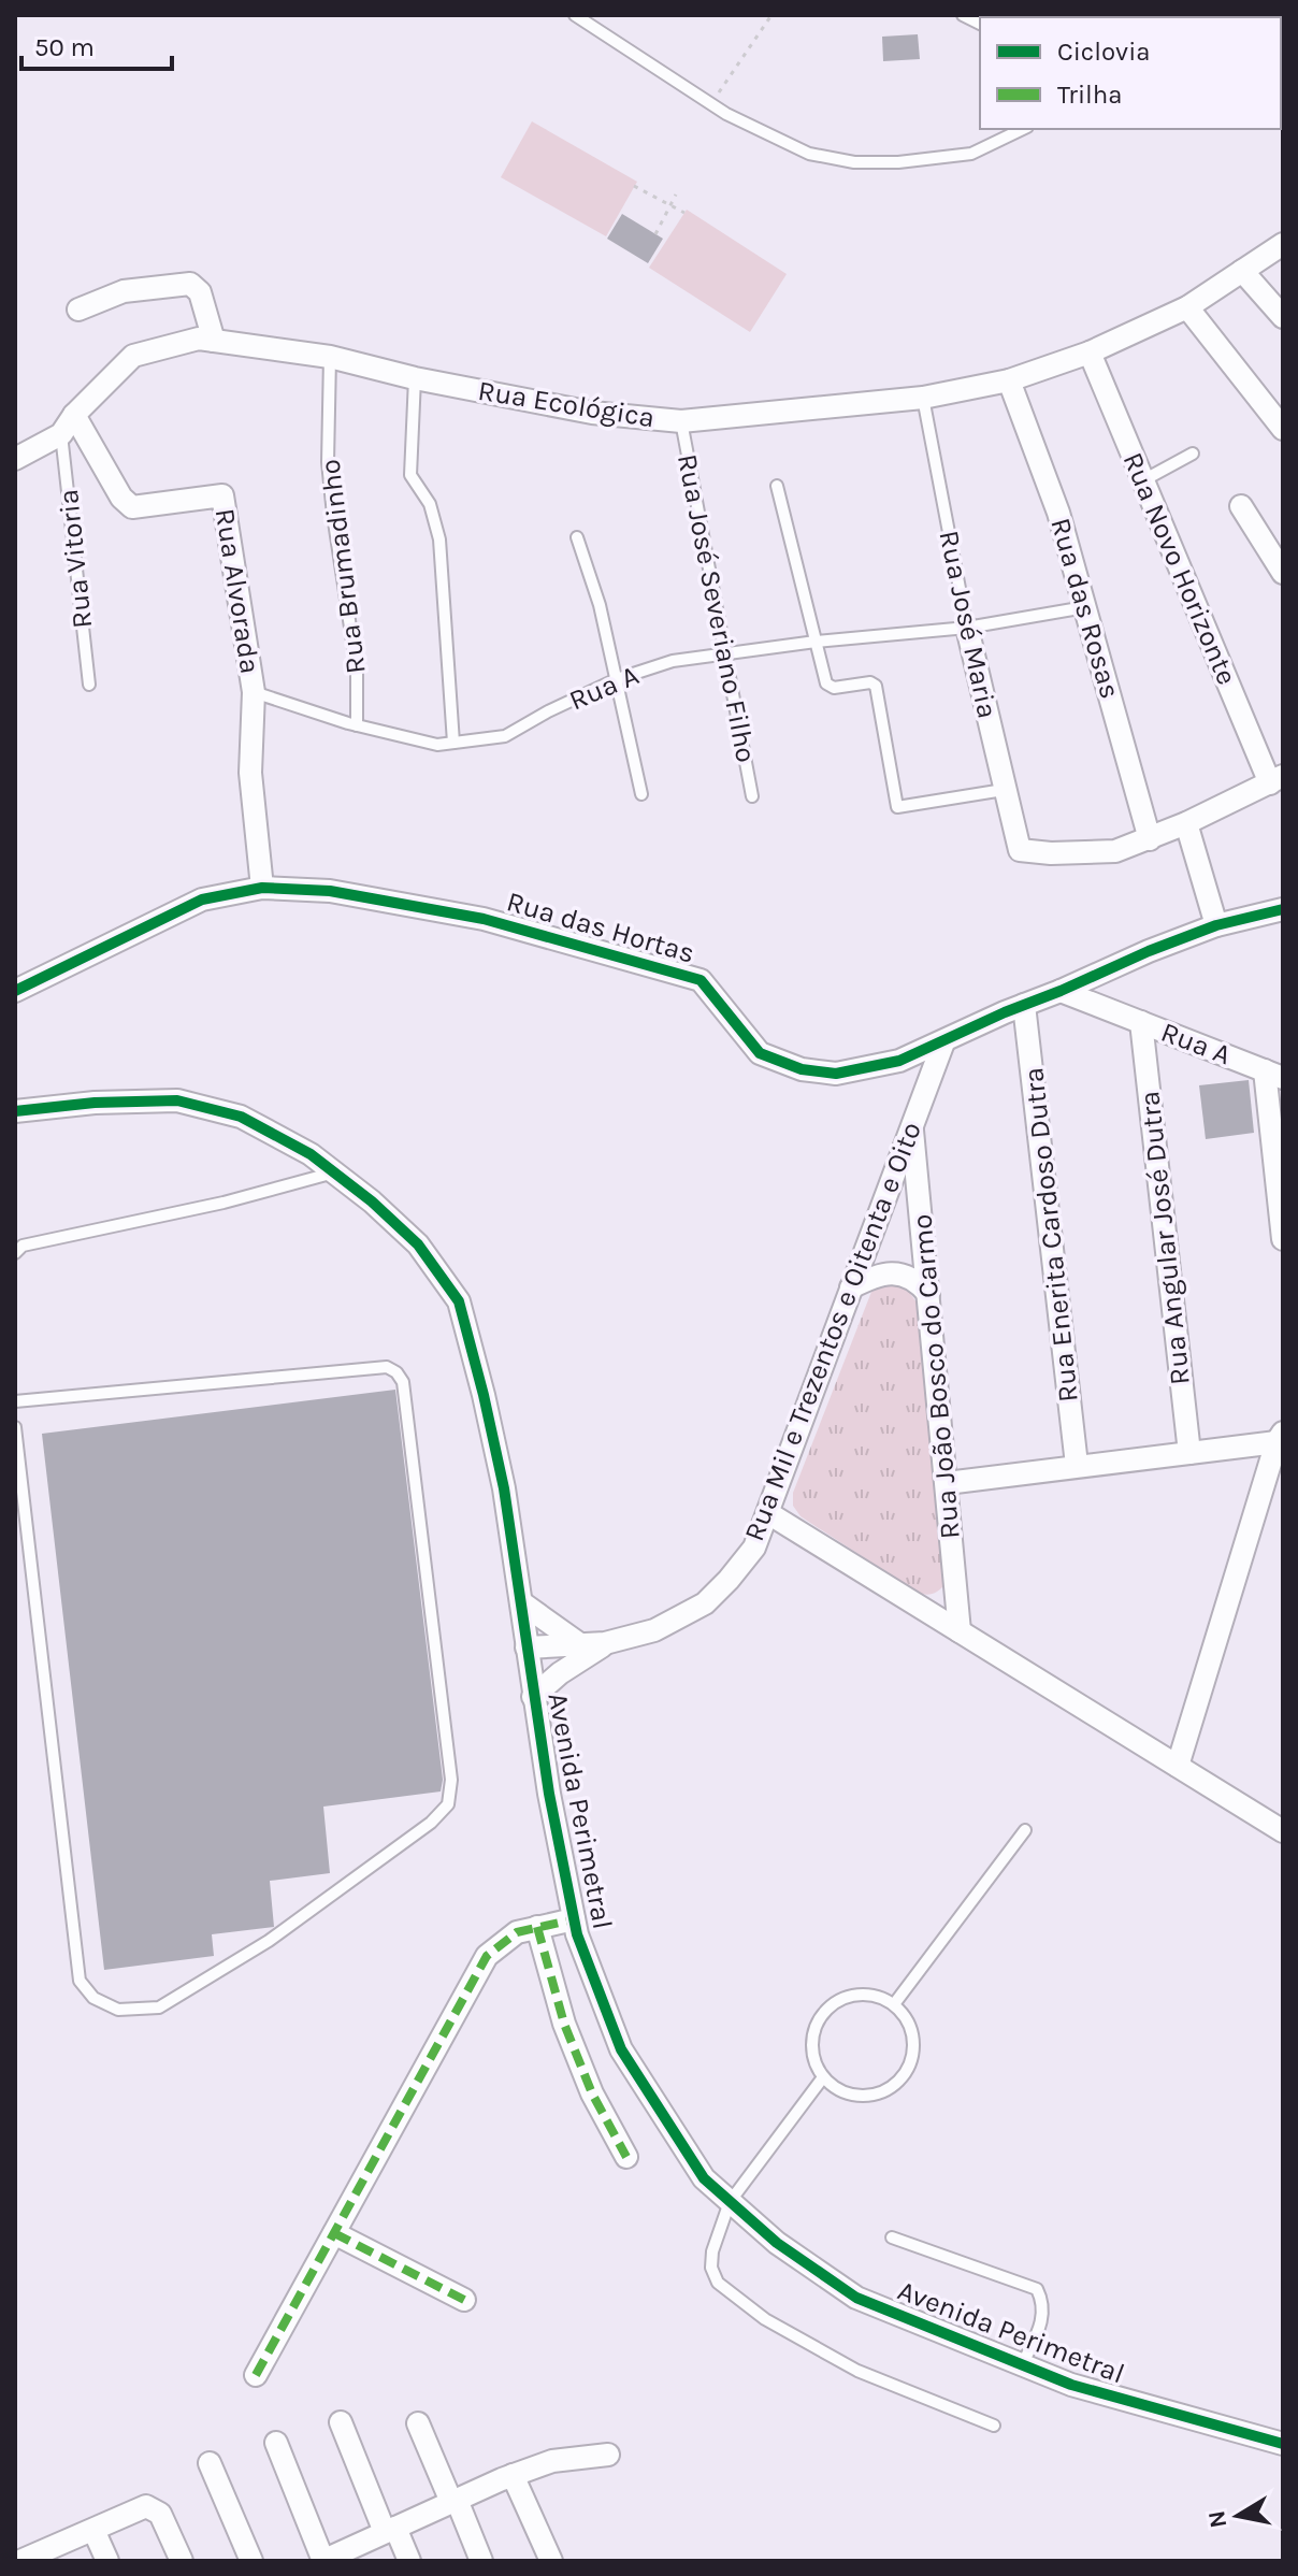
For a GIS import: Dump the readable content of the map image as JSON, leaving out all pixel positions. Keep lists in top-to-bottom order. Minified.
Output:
{"streets":{"street":["Rua Ecológica","Rua Novo Horizonte","Rua Alvorada","Rua das Rosas","Rua José Maria","Rua A","Rua das Hortas","Rua Enerita Cardoso Dutra","Rua Angular José Dutra","Rua Mil e Trezentos e Oitenta e Oito","Rua João Bosco do Carmo","Avenida Perimetral"],"lane":["Rua Vitoria","Rua Brumadinho","Rua José Severiano Filho"]},"crossings":[["Rua Ecológica","Rua Vitoria"],["Rua Ecológica","Rua Brumadinho"],["Rua Ecológica","Rua Novo Horizonte"],["Rua Ecológica","Rua Alvorada"],["Rua Ecológica","Rua José Severiano Filho"],["Rua Ecológica","Rua das Rosas"],["Rua Ecológica","Rua José Maria"],["Rua Brumadinho","Rua A"],["Rua Alvorada","Rua A"],["Rua Alvorada","Rua das Hortas"],["Rua José Severiano Filho","Rua A"],["Rua das Rosas","Rua José Maria"],["Rua das Rosas","Rua A"],["Rua José Maria","Rua A"],["Rua A","Rua das Hortas"],["Rua A","Rua Angular José Dutra"],["Rua das Hortas","Rua Enerita Cardoso Dutra"],["Rua das Hortas","Rua Mil e Trezentos e Oitenta e Oito"],["Rua Mil e Trezentos e Oitenta e Oito","Rua João Bosco do Carmo"],["Rua Mil e Trezentos e Oitenta e Oito","Avenida Perimetral"]],"legend":["Ciclovia","Trilha"],"scale_bar":"50 m","north":"left"}
